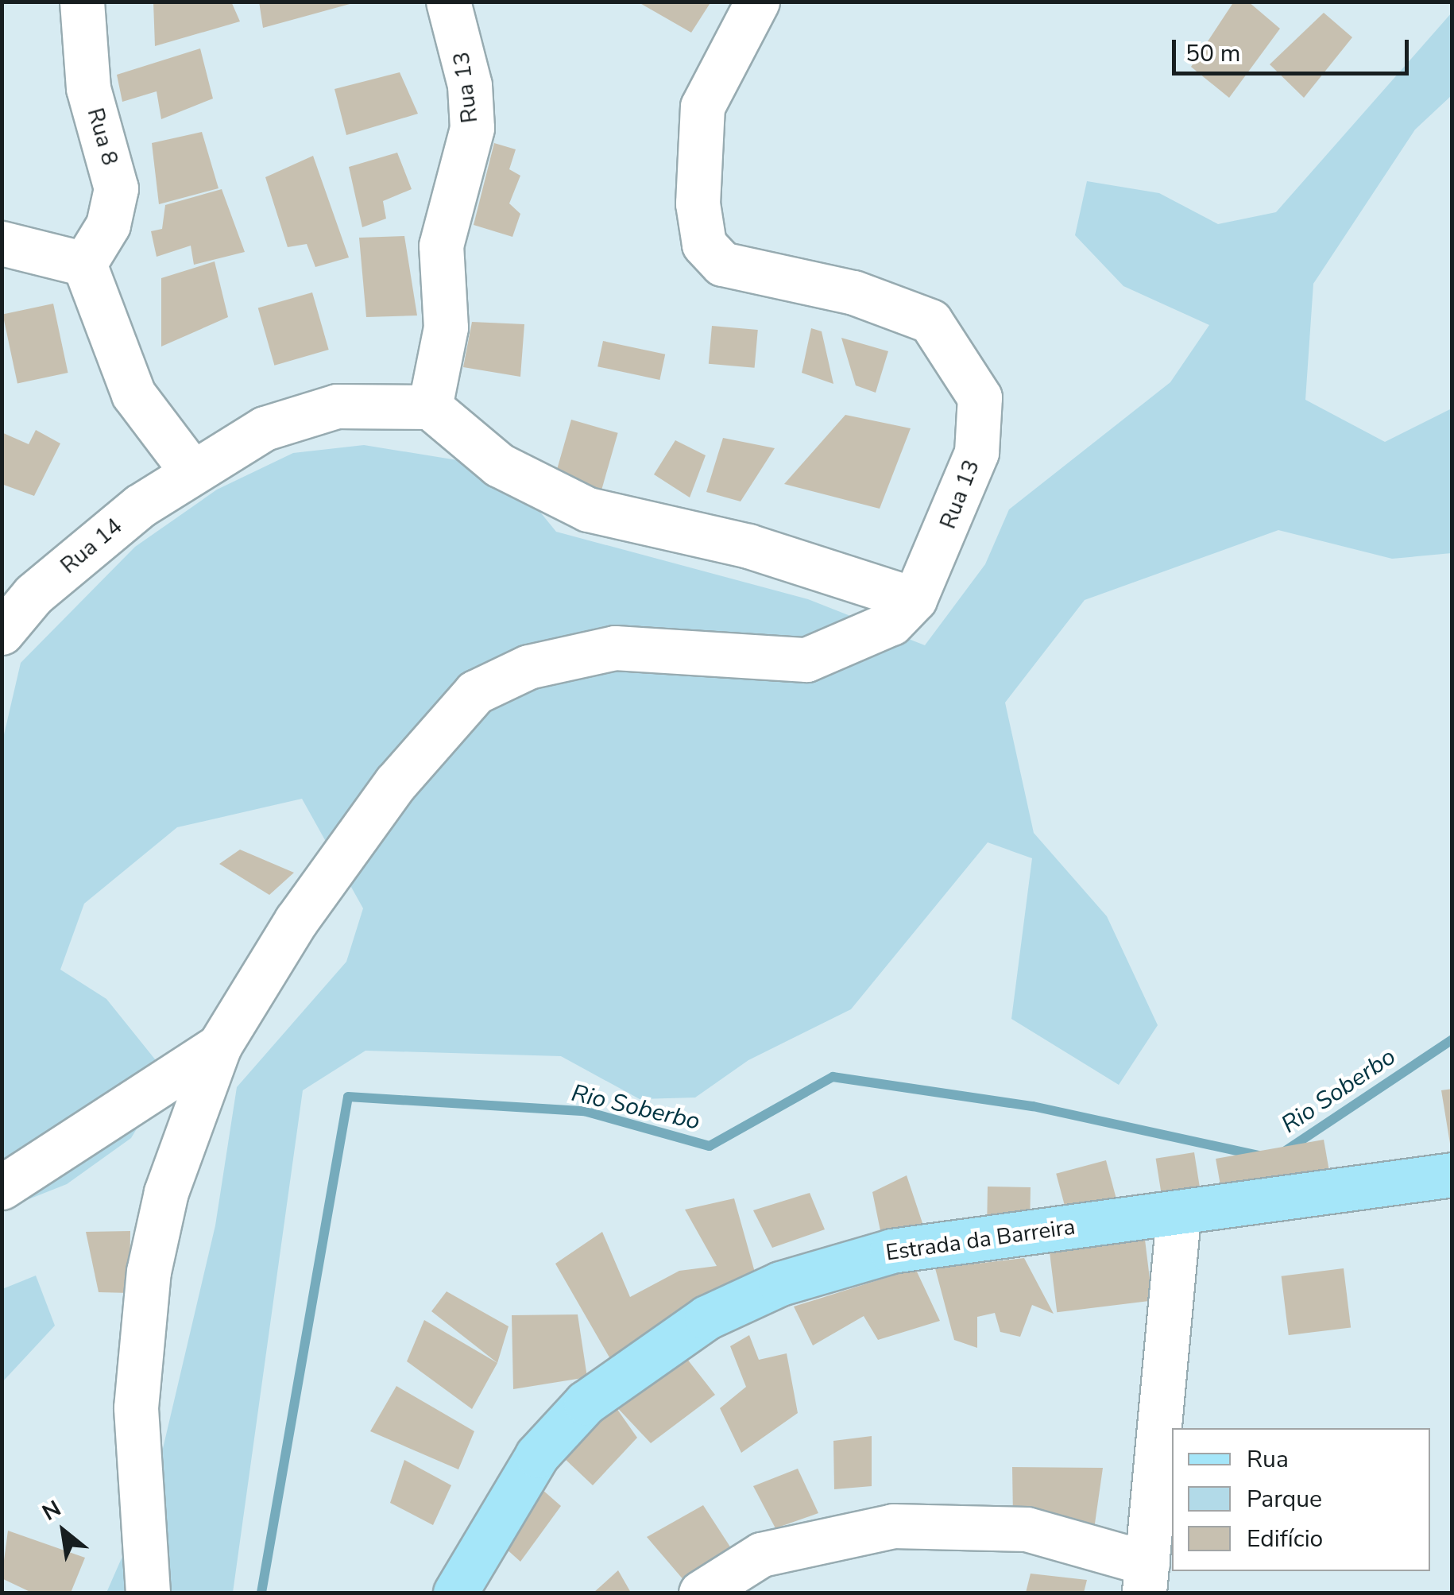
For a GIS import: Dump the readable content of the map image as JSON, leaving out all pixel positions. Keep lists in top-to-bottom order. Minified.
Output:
{"streets":{"main road":["Estrada da Barreira"],"street":["Rua 13","Rua 8","Rua 14"]},"water":["Rio Soberbo"],"legend":["Rua","Parque","Edifício"],"scale_bar":"50 m","north":"top left"}
